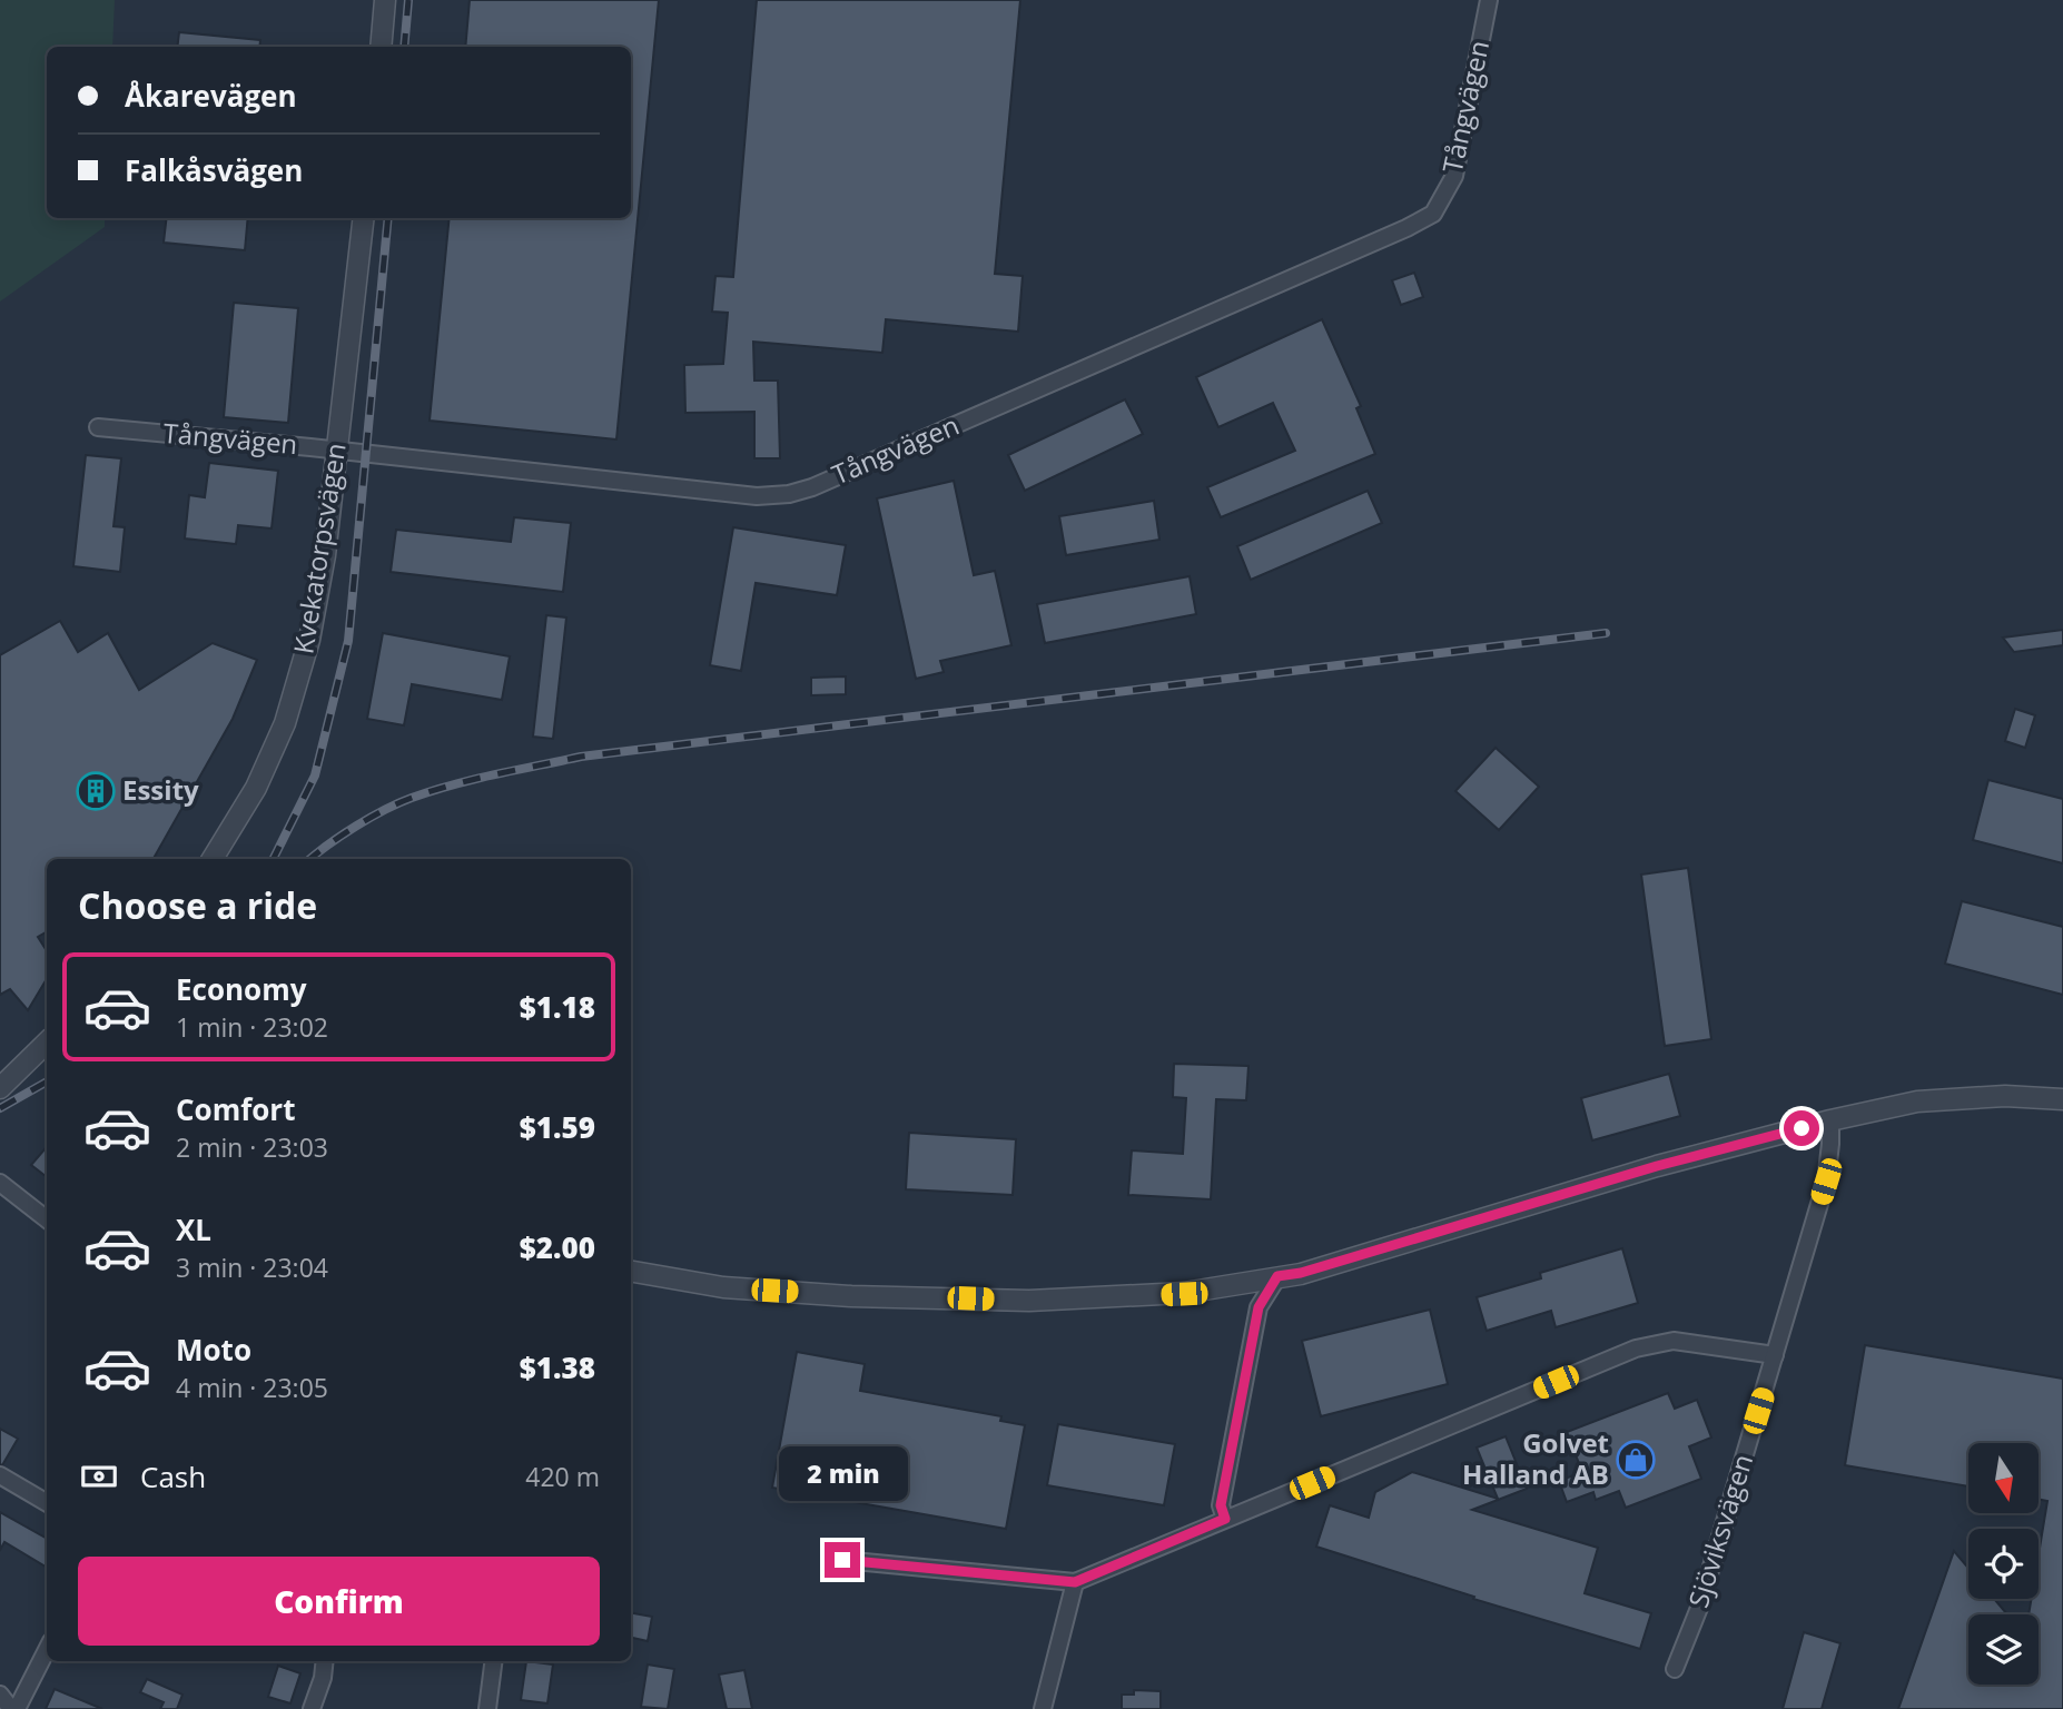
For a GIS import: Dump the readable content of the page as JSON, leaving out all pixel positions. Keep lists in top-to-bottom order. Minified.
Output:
{"streets":{"street":["Tångvägen","Kvekatorpsvägen","Sjöviksvägen"]},"crossings":[["Tångvägen","Kvekatorpsvägen"]],"places":{"building":["Essity"],"shop":["Golvet Halland AB"]},"north":"bottom","page":{"banner":["Åkarevägen","Falkåsvägen"],"heading":"Choose a ride","list":[{"name":"Economy","note":"1 min · 23:02","value":"$1.18"},{"name":"Comfort","note":"2 min · 23:03","value":"$1.59"},{"name":"XL","note":"3 min · 23:04","value":"$2.00"},{"name":"Moto","note":"4 min · 23:05","value":"$1.38"}],"pay":["Cash","420 m"],"bubble":"2 min","buttons":"Confirm"}}
